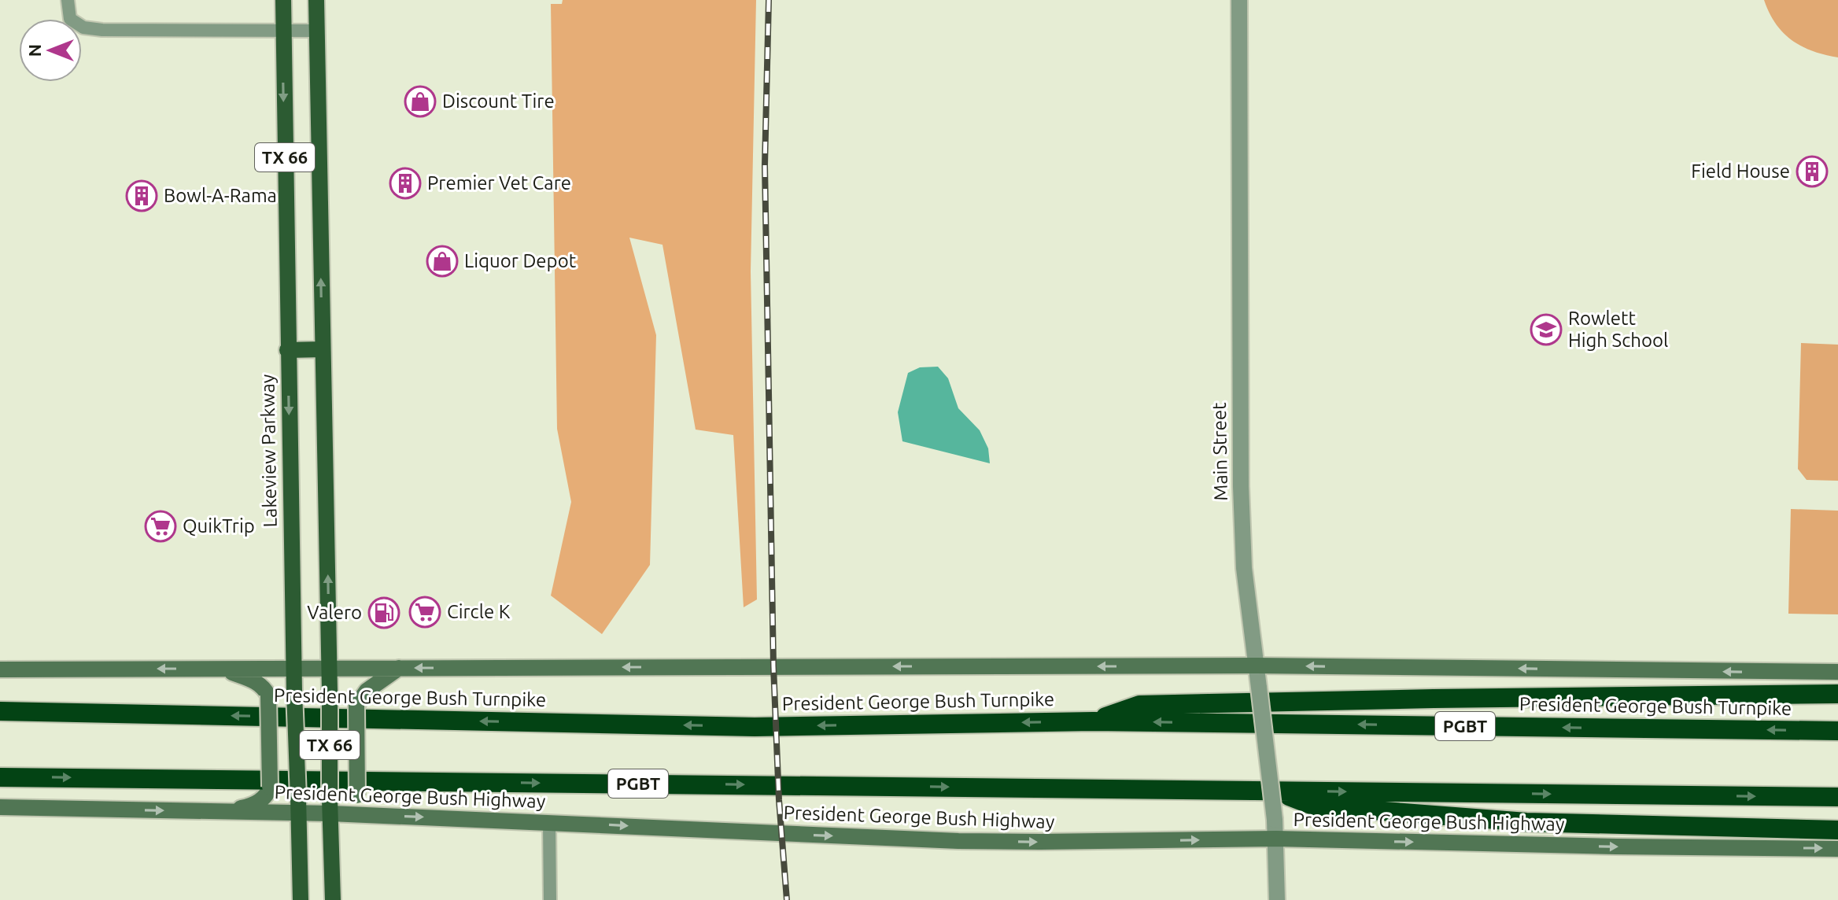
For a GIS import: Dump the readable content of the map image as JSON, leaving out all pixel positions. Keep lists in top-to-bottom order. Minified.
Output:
{"streets":{"highway":["President George Bush Turnpike","PGBT"],"main road":["TX 66","Lakeview Parkway","President George Bush Highway"],"street":["Main Street"]},"crossings":[["TX 66","President George Bush Highway"],["Lakeview Parkway","President George Bush Highway"],["Main Street","President George Bush Highway"]],"one_way":["President George Bush Highway"],"places":{"shop":["Discount Tire","Liquor Depot"],"building":["Field House","Premier Vet Care","Bowl-A-Rama"],"school or university":["Rowlett High School"],"supermarket":["QuikTrip","Circle K"],"fuel station":["Valero"]},"north":"left"}
